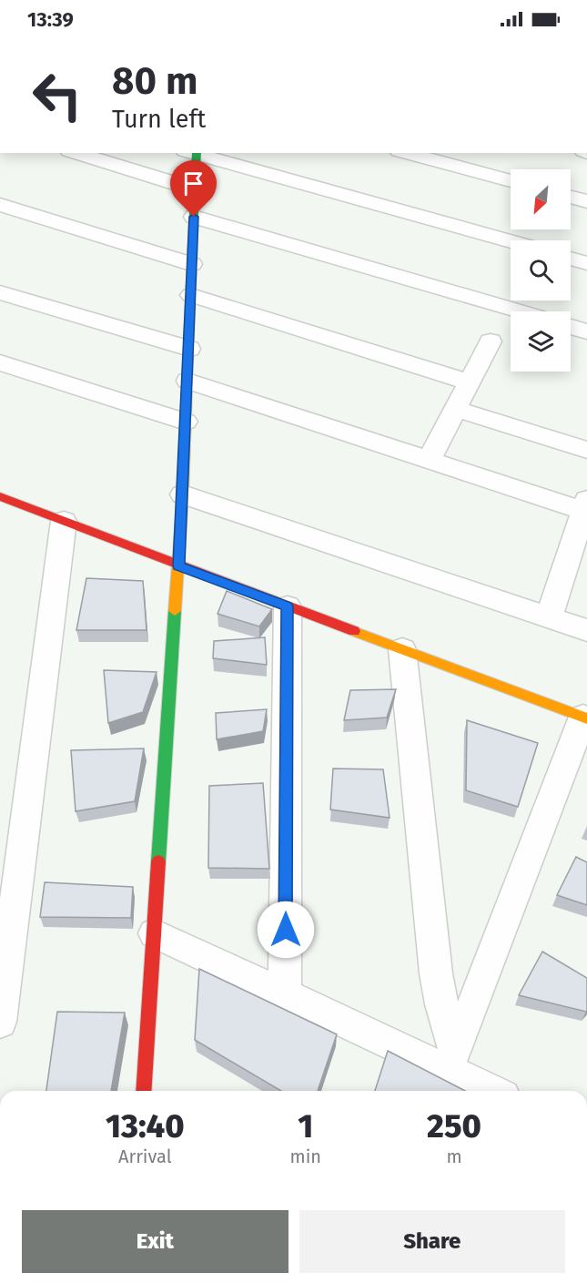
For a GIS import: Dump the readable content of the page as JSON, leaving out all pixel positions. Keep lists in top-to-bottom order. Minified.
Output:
{"north":"bottom left","page":{"status":"13:39","turn":["80 m","Turn left"],"eta":["13:40","Arrival","1","min","250","m"],"buttons":["Exit","Share"]}}
